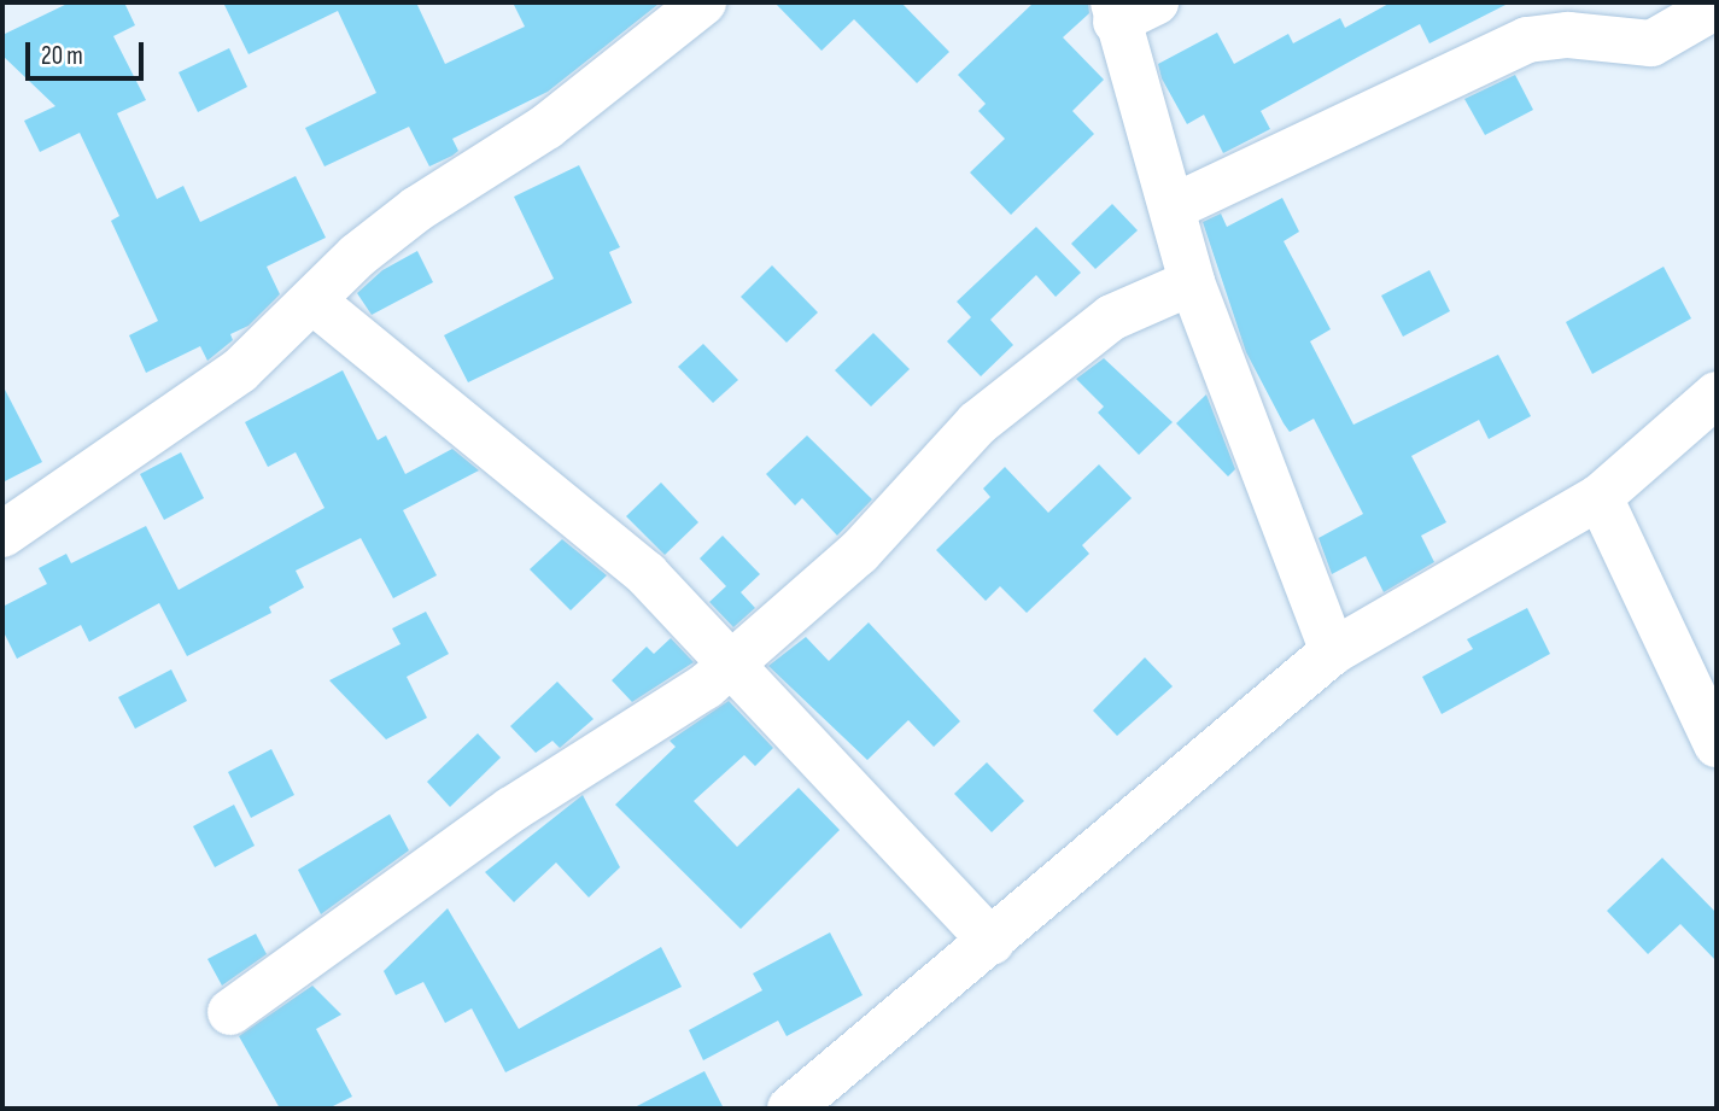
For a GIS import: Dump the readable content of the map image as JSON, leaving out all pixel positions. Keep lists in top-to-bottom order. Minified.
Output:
{"scale_bar":"20 m"}
